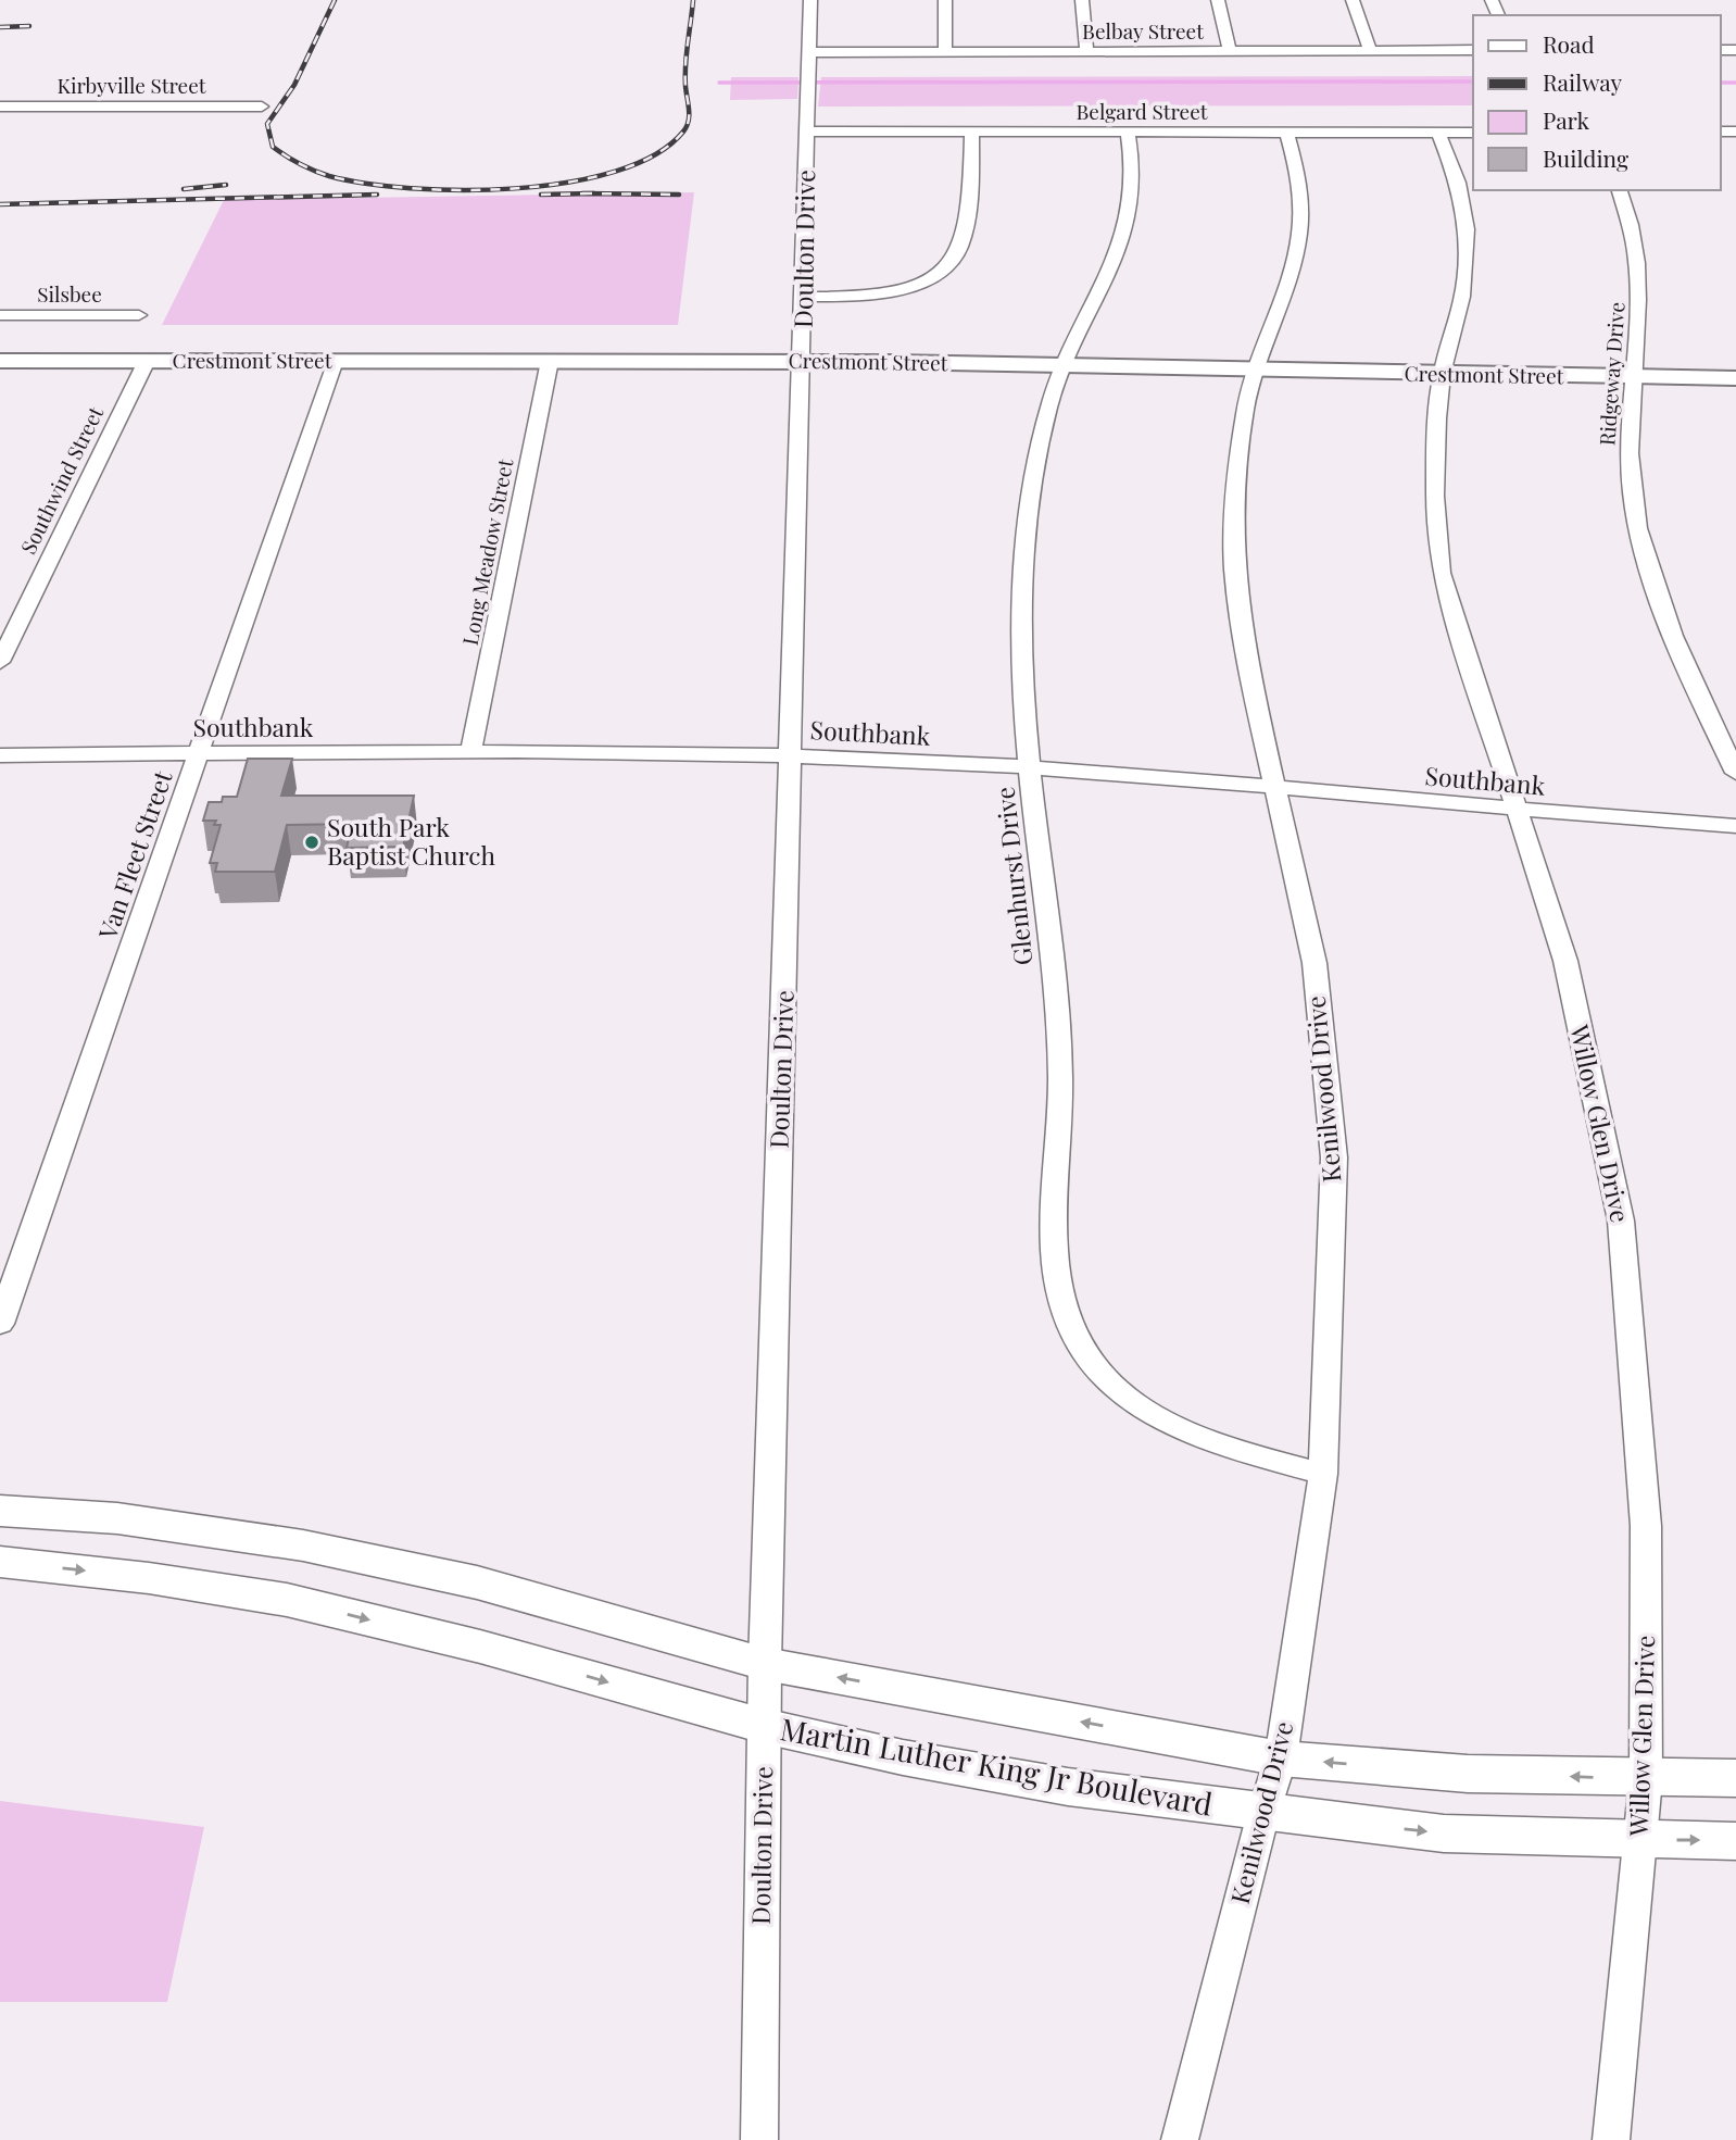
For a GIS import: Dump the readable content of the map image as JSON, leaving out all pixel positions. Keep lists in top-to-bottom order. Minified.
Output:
{"streets":{"main road":["Martin Luther King Jr Boulevard"],"street":["Belbay Street","Kirbyville Street","Belgard Street","Doulton Drive","Silsbee","Crestmont Street","Ridgeway Drive","Southwind Street","Long Meadow Street","Southbank","Van Fleet Street","Glenhurst Drive","Kenilwood Drive","Willow Glen Drive"]},"crossings":[["Belbay Street","Doulton Drive"],["Belgard Street","Doulton Drive"],["Belgard Street","Glenhurst Drive"],["Belgard Street","Kenilwood Drive"],["Belgard Street","Willow Glen Drive"],["Doulton Drive","Crestmont Street"],["Doulton Drive","Southbank"],["Doulton Drive","Martin Luther King Jr Boulevard"],["Crestmont Street","Ridgeway Drive"],["Crestmont Street","Southwind Street"],["Crestmont Street","Long Meadow Street"],["Crestmont Street","Van Fleet Street"],["Crestmont Street","Glenhurst Drive"],["Crestmont Street","Kenilwood Drive"],["Crestmont Street","Willow Glen Drive"],["Long Meadow Street","Southbank"],["Southbank","Van Fleet Street"],["Southbank","Glenhurst Drive"],["Southbank","Kenilwood Drive"],["Southbank","Willow Glen Drive"],["Glenhurst Drive","Kenilwood Drive"],["Kenilwood Drive","Martin Luther King Jr Boulevard"],["Willow Glen Drive","Martin Luther King Jr Boulevard"]],"places":["South Park Baptist Church"],"legend":["Road","Railway","Park","Building"]}
